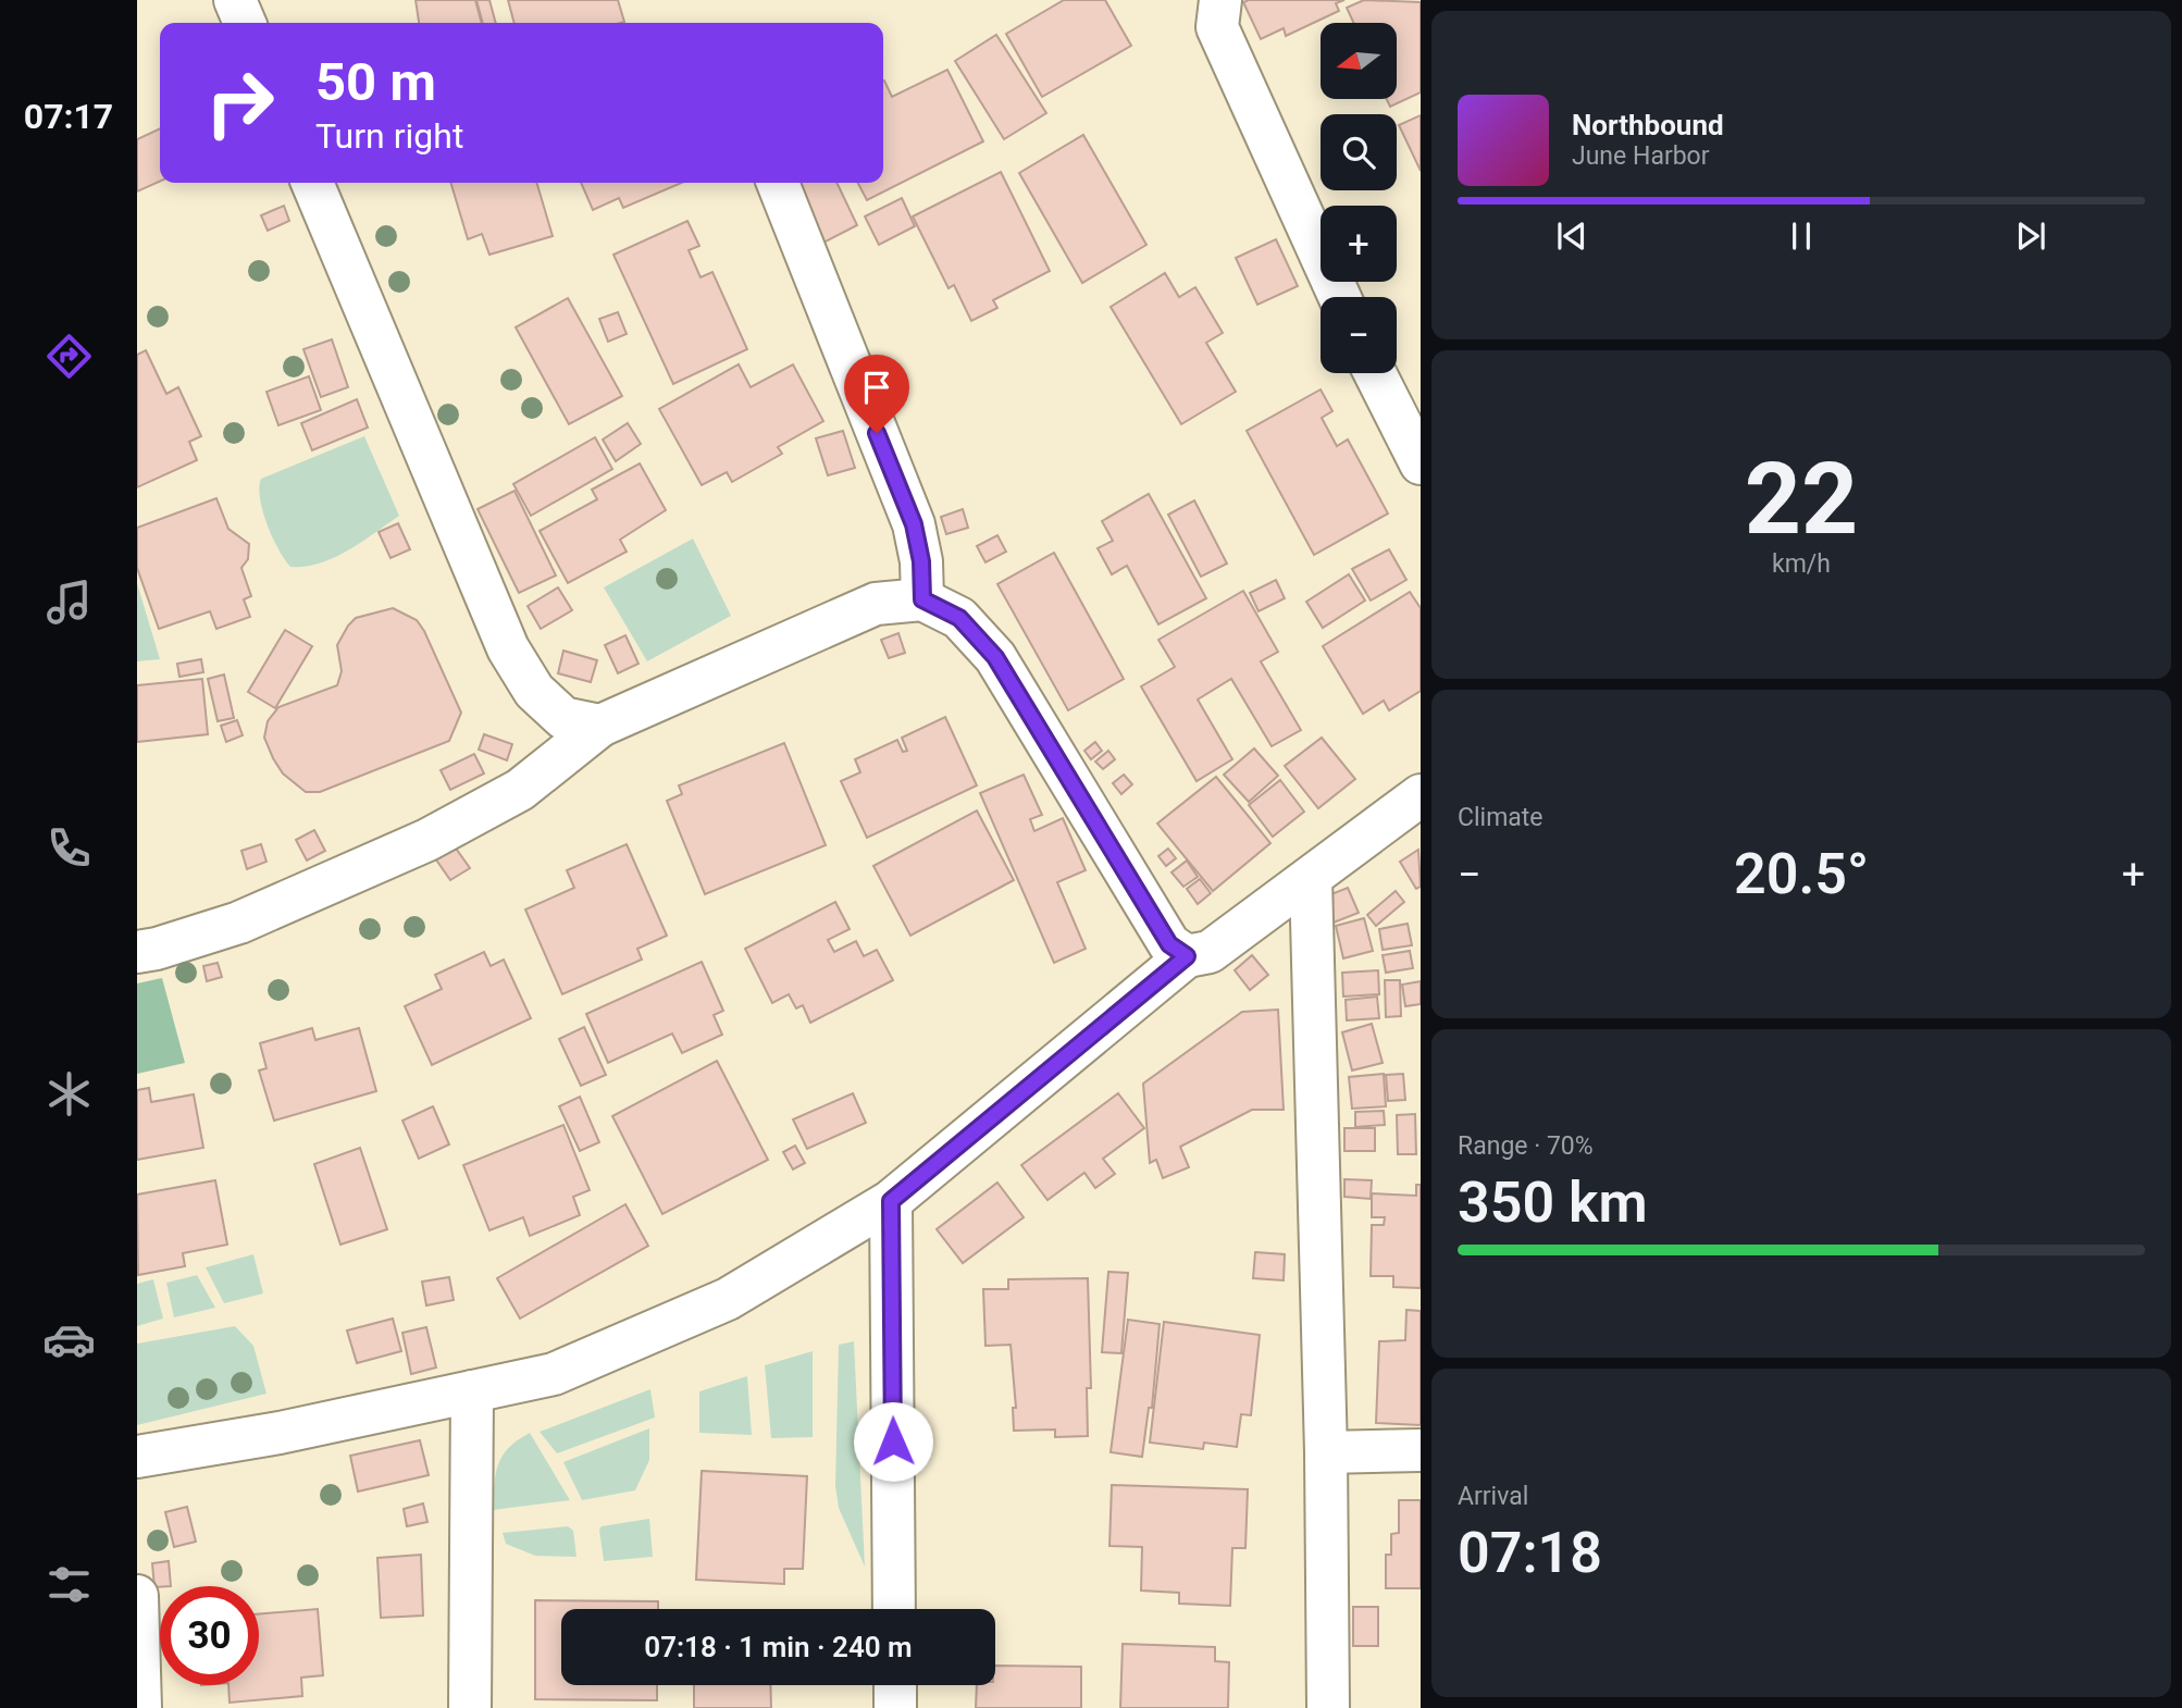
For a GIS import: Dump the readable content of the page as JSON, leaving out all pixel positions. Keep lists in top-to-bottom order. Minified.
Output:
{"north":"left","page":{"tabs":"07:17","map_buttons":["+","−"],"turn":["50 m","Turn right"],"song":["Northbound","June Harbor"],"tile":[["22","km/h"],"Climate",["Range · 70%","350 km"],["Arrival","07:18"]],"heat":["−","20.5°","+"],"limit":"30","trip":"07:18 · 1 min · 240 m"}}
